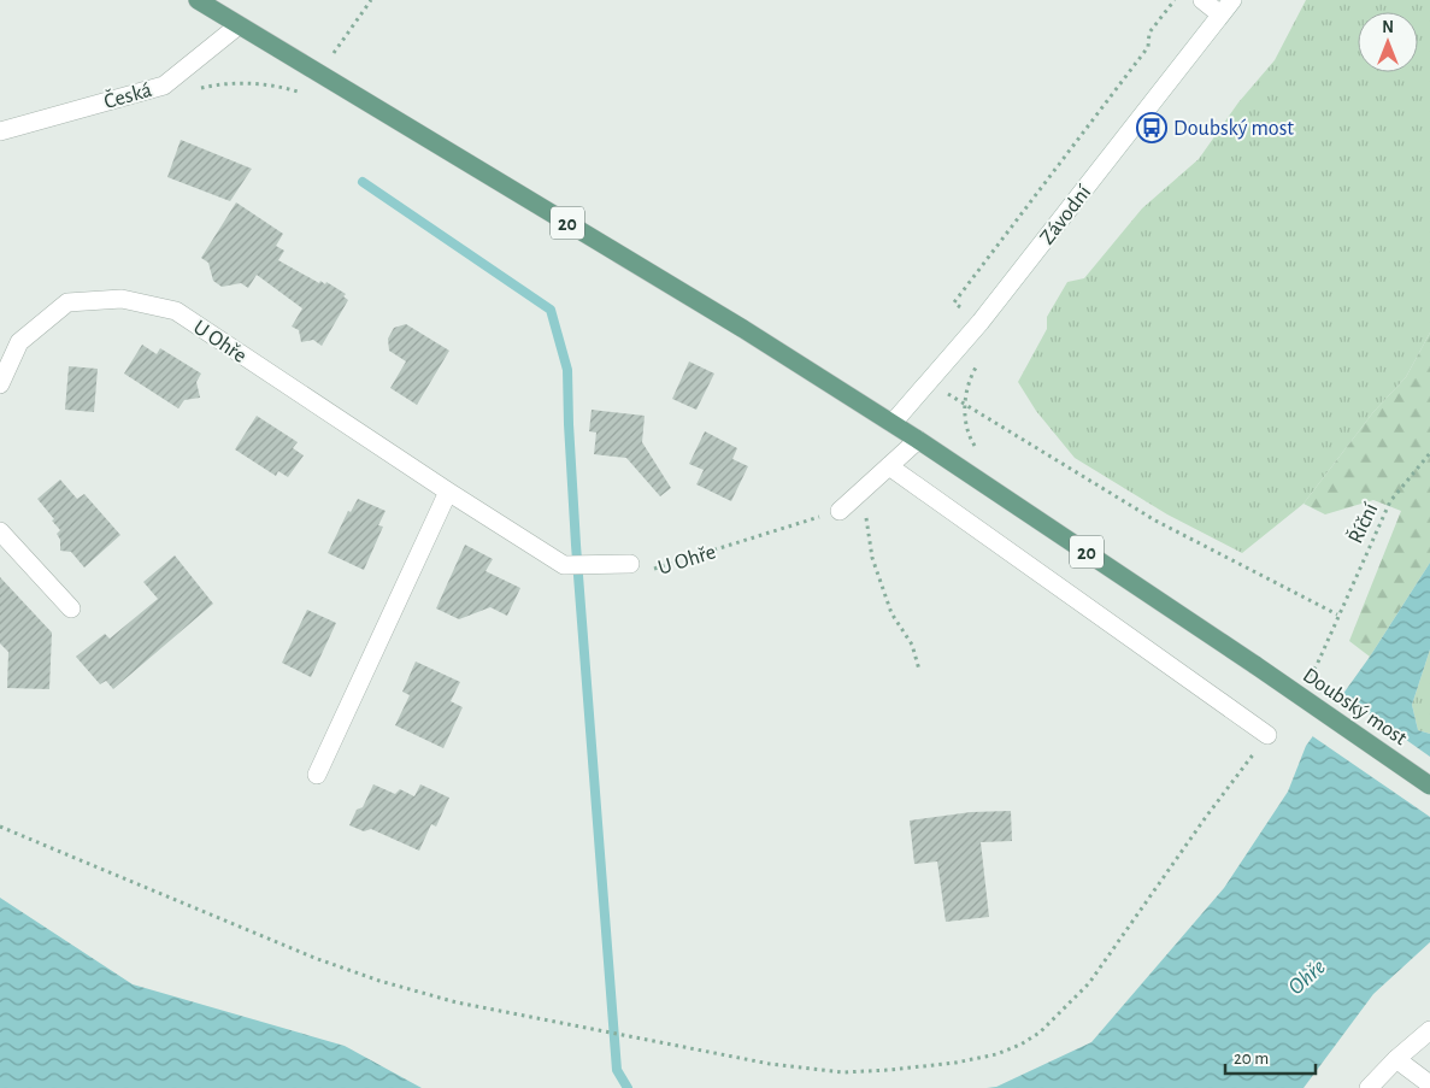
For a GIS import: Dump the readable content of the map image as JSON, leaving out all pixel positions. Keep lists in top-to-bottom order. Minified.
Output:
{"streets":{"main road":["20","Doubský most"],"street":["Česká","Závodní","U Ohře"],"path":["Říční"]},"crossings":[["Česká","20"],["Závodní","20"],["20","Doubský most"]],"water":["Ohře"],"places":{"bus stop":["Doubský most"]},"scale_bar":"20 m","north":"top"}
